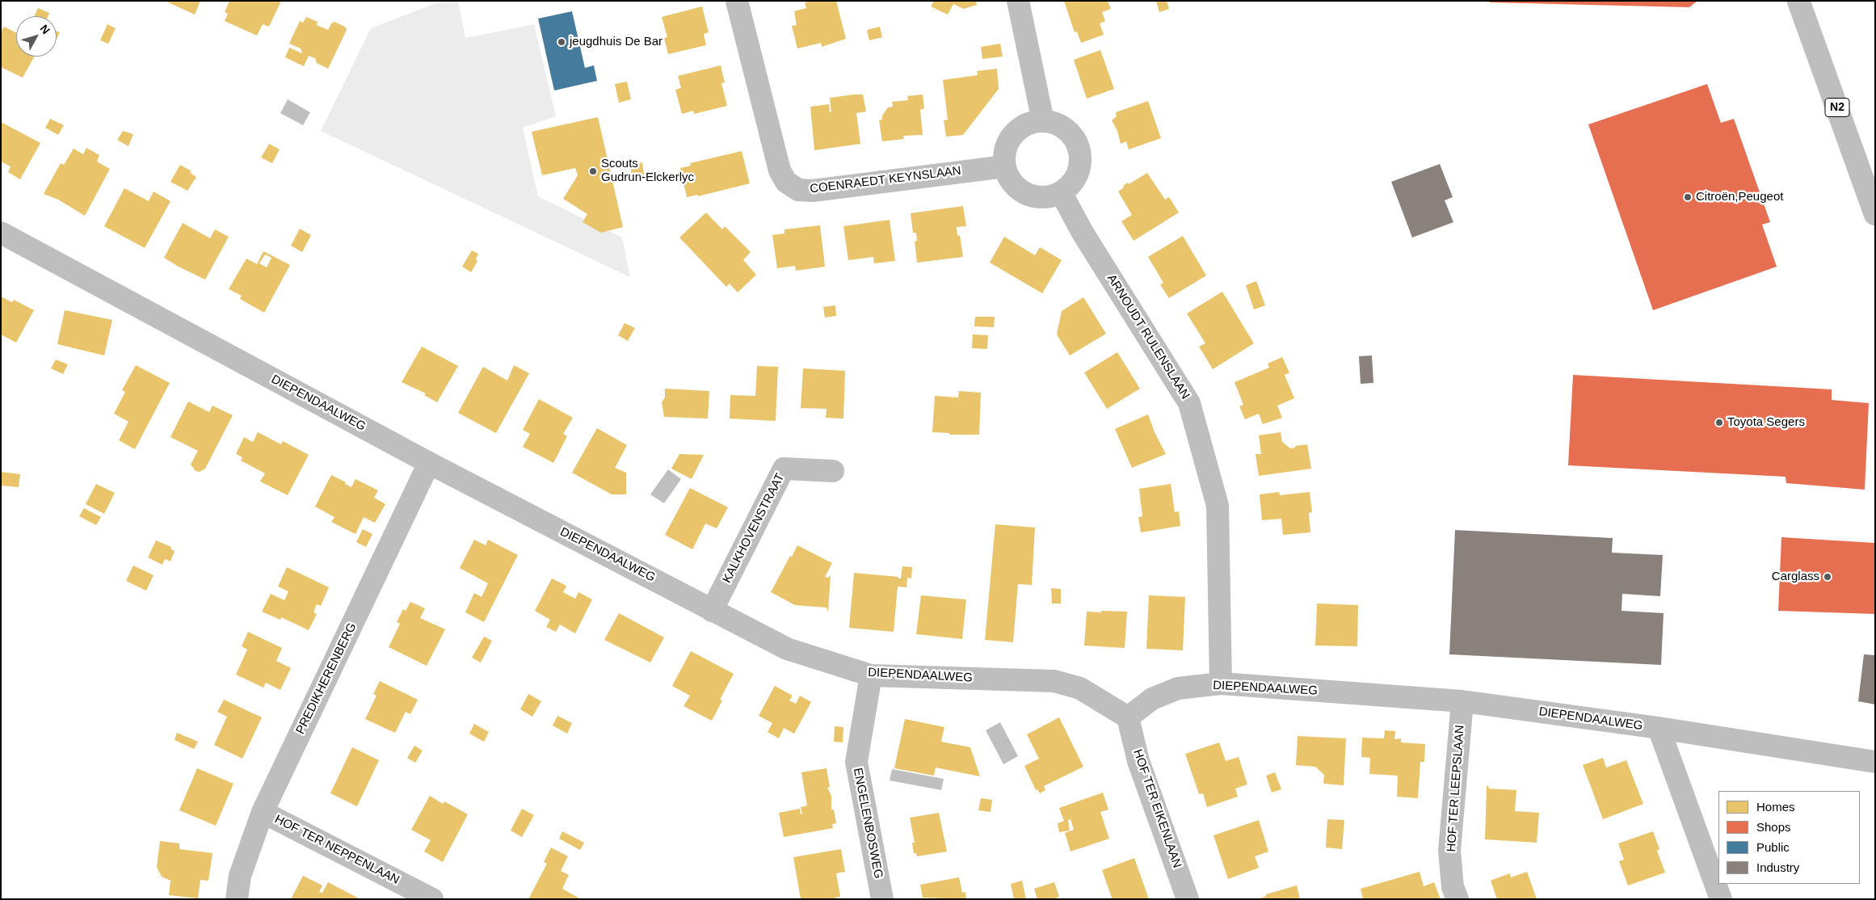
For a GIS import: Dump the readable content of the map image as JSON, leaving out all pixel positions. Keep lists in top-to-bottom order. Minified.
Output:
{"streets":{"street":["N2","COENRAEDT KEYNSLAAN","ARNOUDT RULENSLAAN","DIEPENDAALWEG","KALKHOVENSTRAAT","PREDIKHERENBERG","HOF TER LEEPSLAAN","HOF TER EIKENLAAN","ENGELENBOSWEG","HOF TER NEPPENLAAN"]},"crossings":[["COENRAEDT KEYNSLAAN","ARNOUDT RULENSLAAN"],["ARNOUDT RULENSLAAN","DIEPENDAALWEG"],["DIEPENDAALWEG","KALKHOVENSTRAAT"],["DIEPENDAALWEG","PREDIKHERENBERG"],["DIEPENDAALWEG","HOF TER LEEPSLAAN"],["DIEPENDAALWEG","HOF TER EIKENLAAN"],["DIEPENDAALWEG","ENGELENBOSWEG"],["PREDIKHERENBERG","HOF TER NEPPENLAAN"]],"places":["jeugdhuis De Bar","Scouts Gudrun-Elckerlyc","Citroën,Peugeot","Toyota Segers","Carglass"],"legend":["Homes","Shops","Public","Industry"],"north":"top right"}
